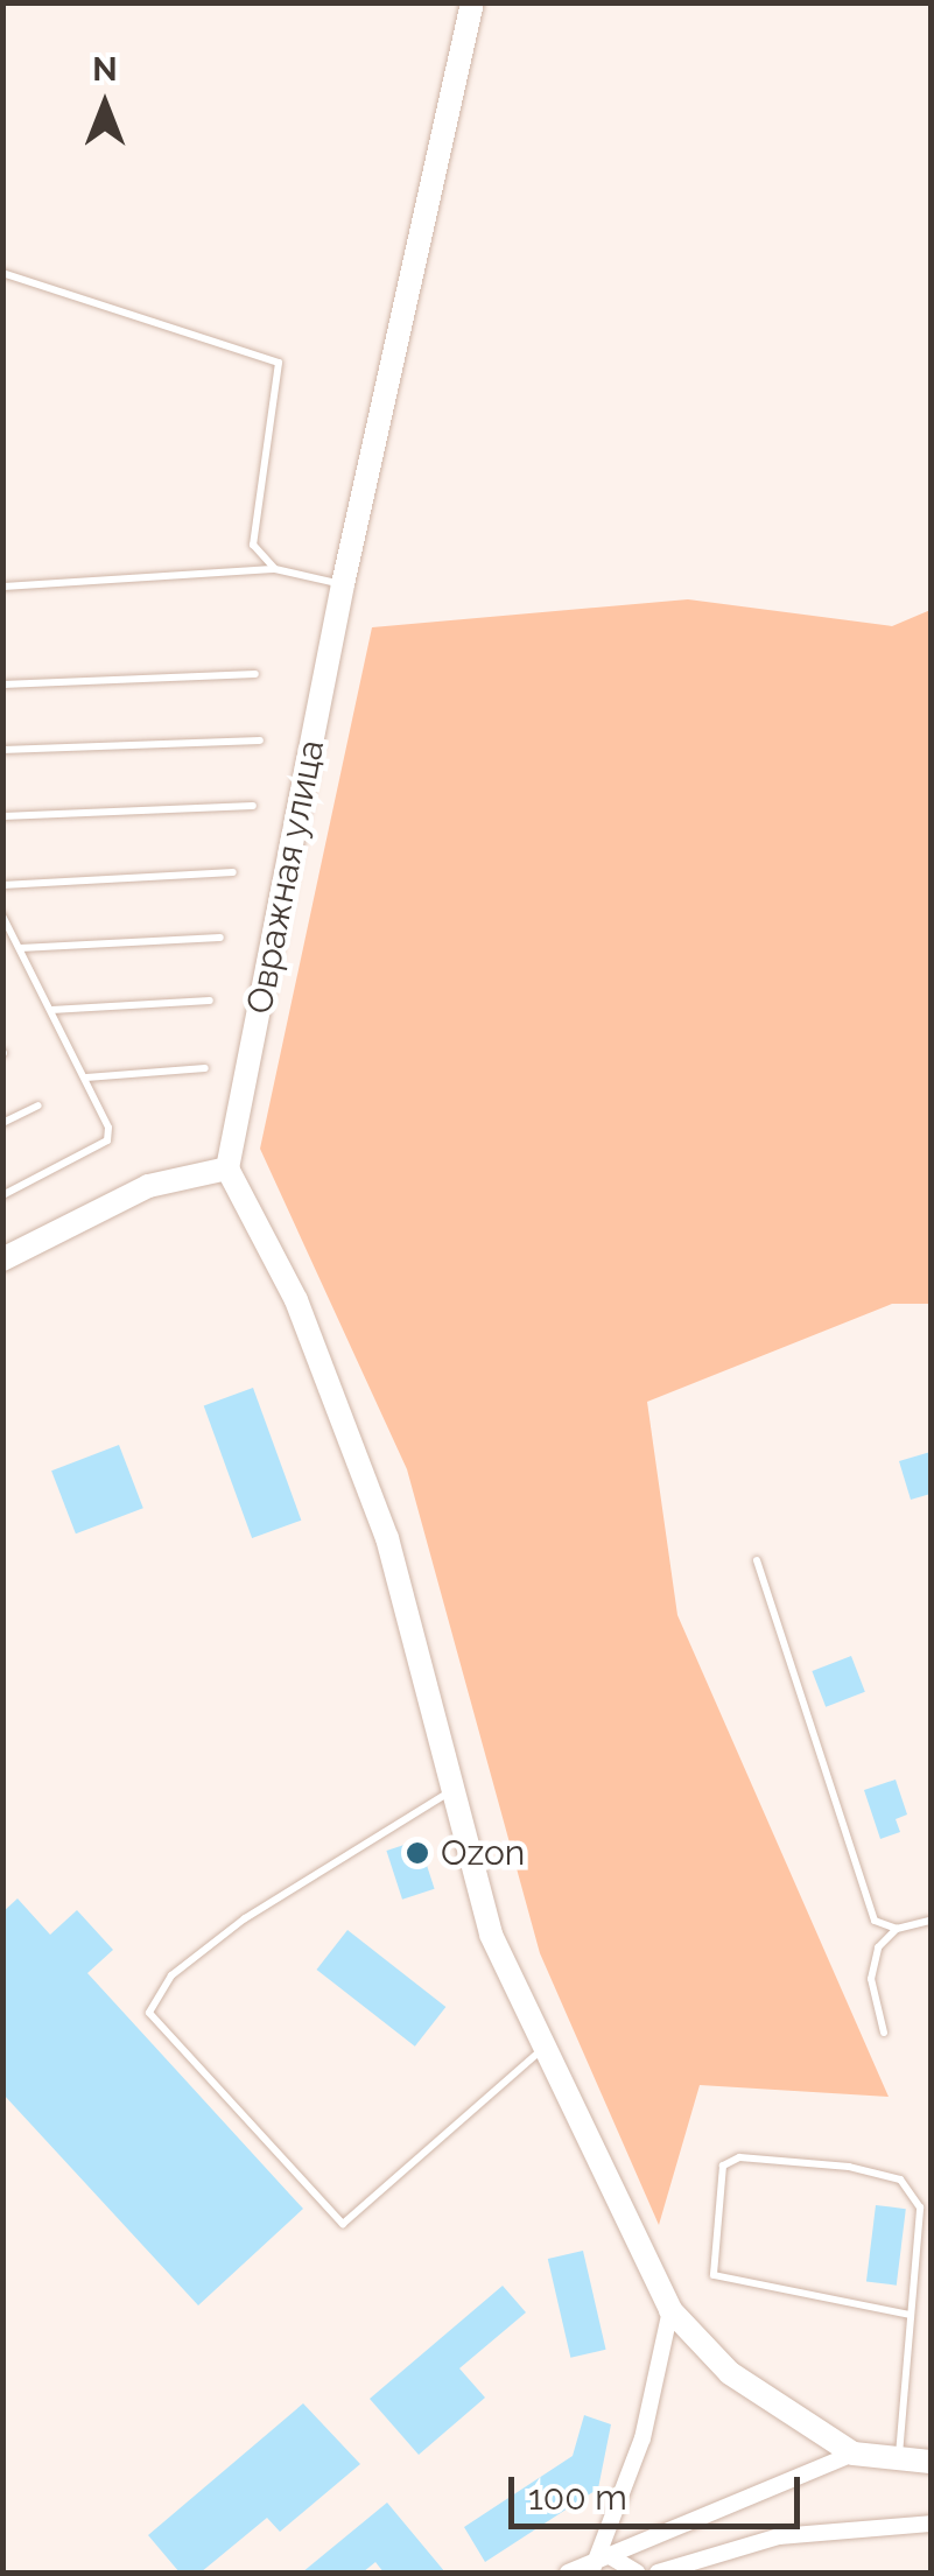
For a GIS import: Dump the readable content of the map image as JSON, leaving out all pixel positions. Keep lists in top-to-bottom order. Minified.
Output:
{"streets":{"street":["Овражная улица"]},"places":["Ozon"],"scale_bar":"100 m","north":"top"}
